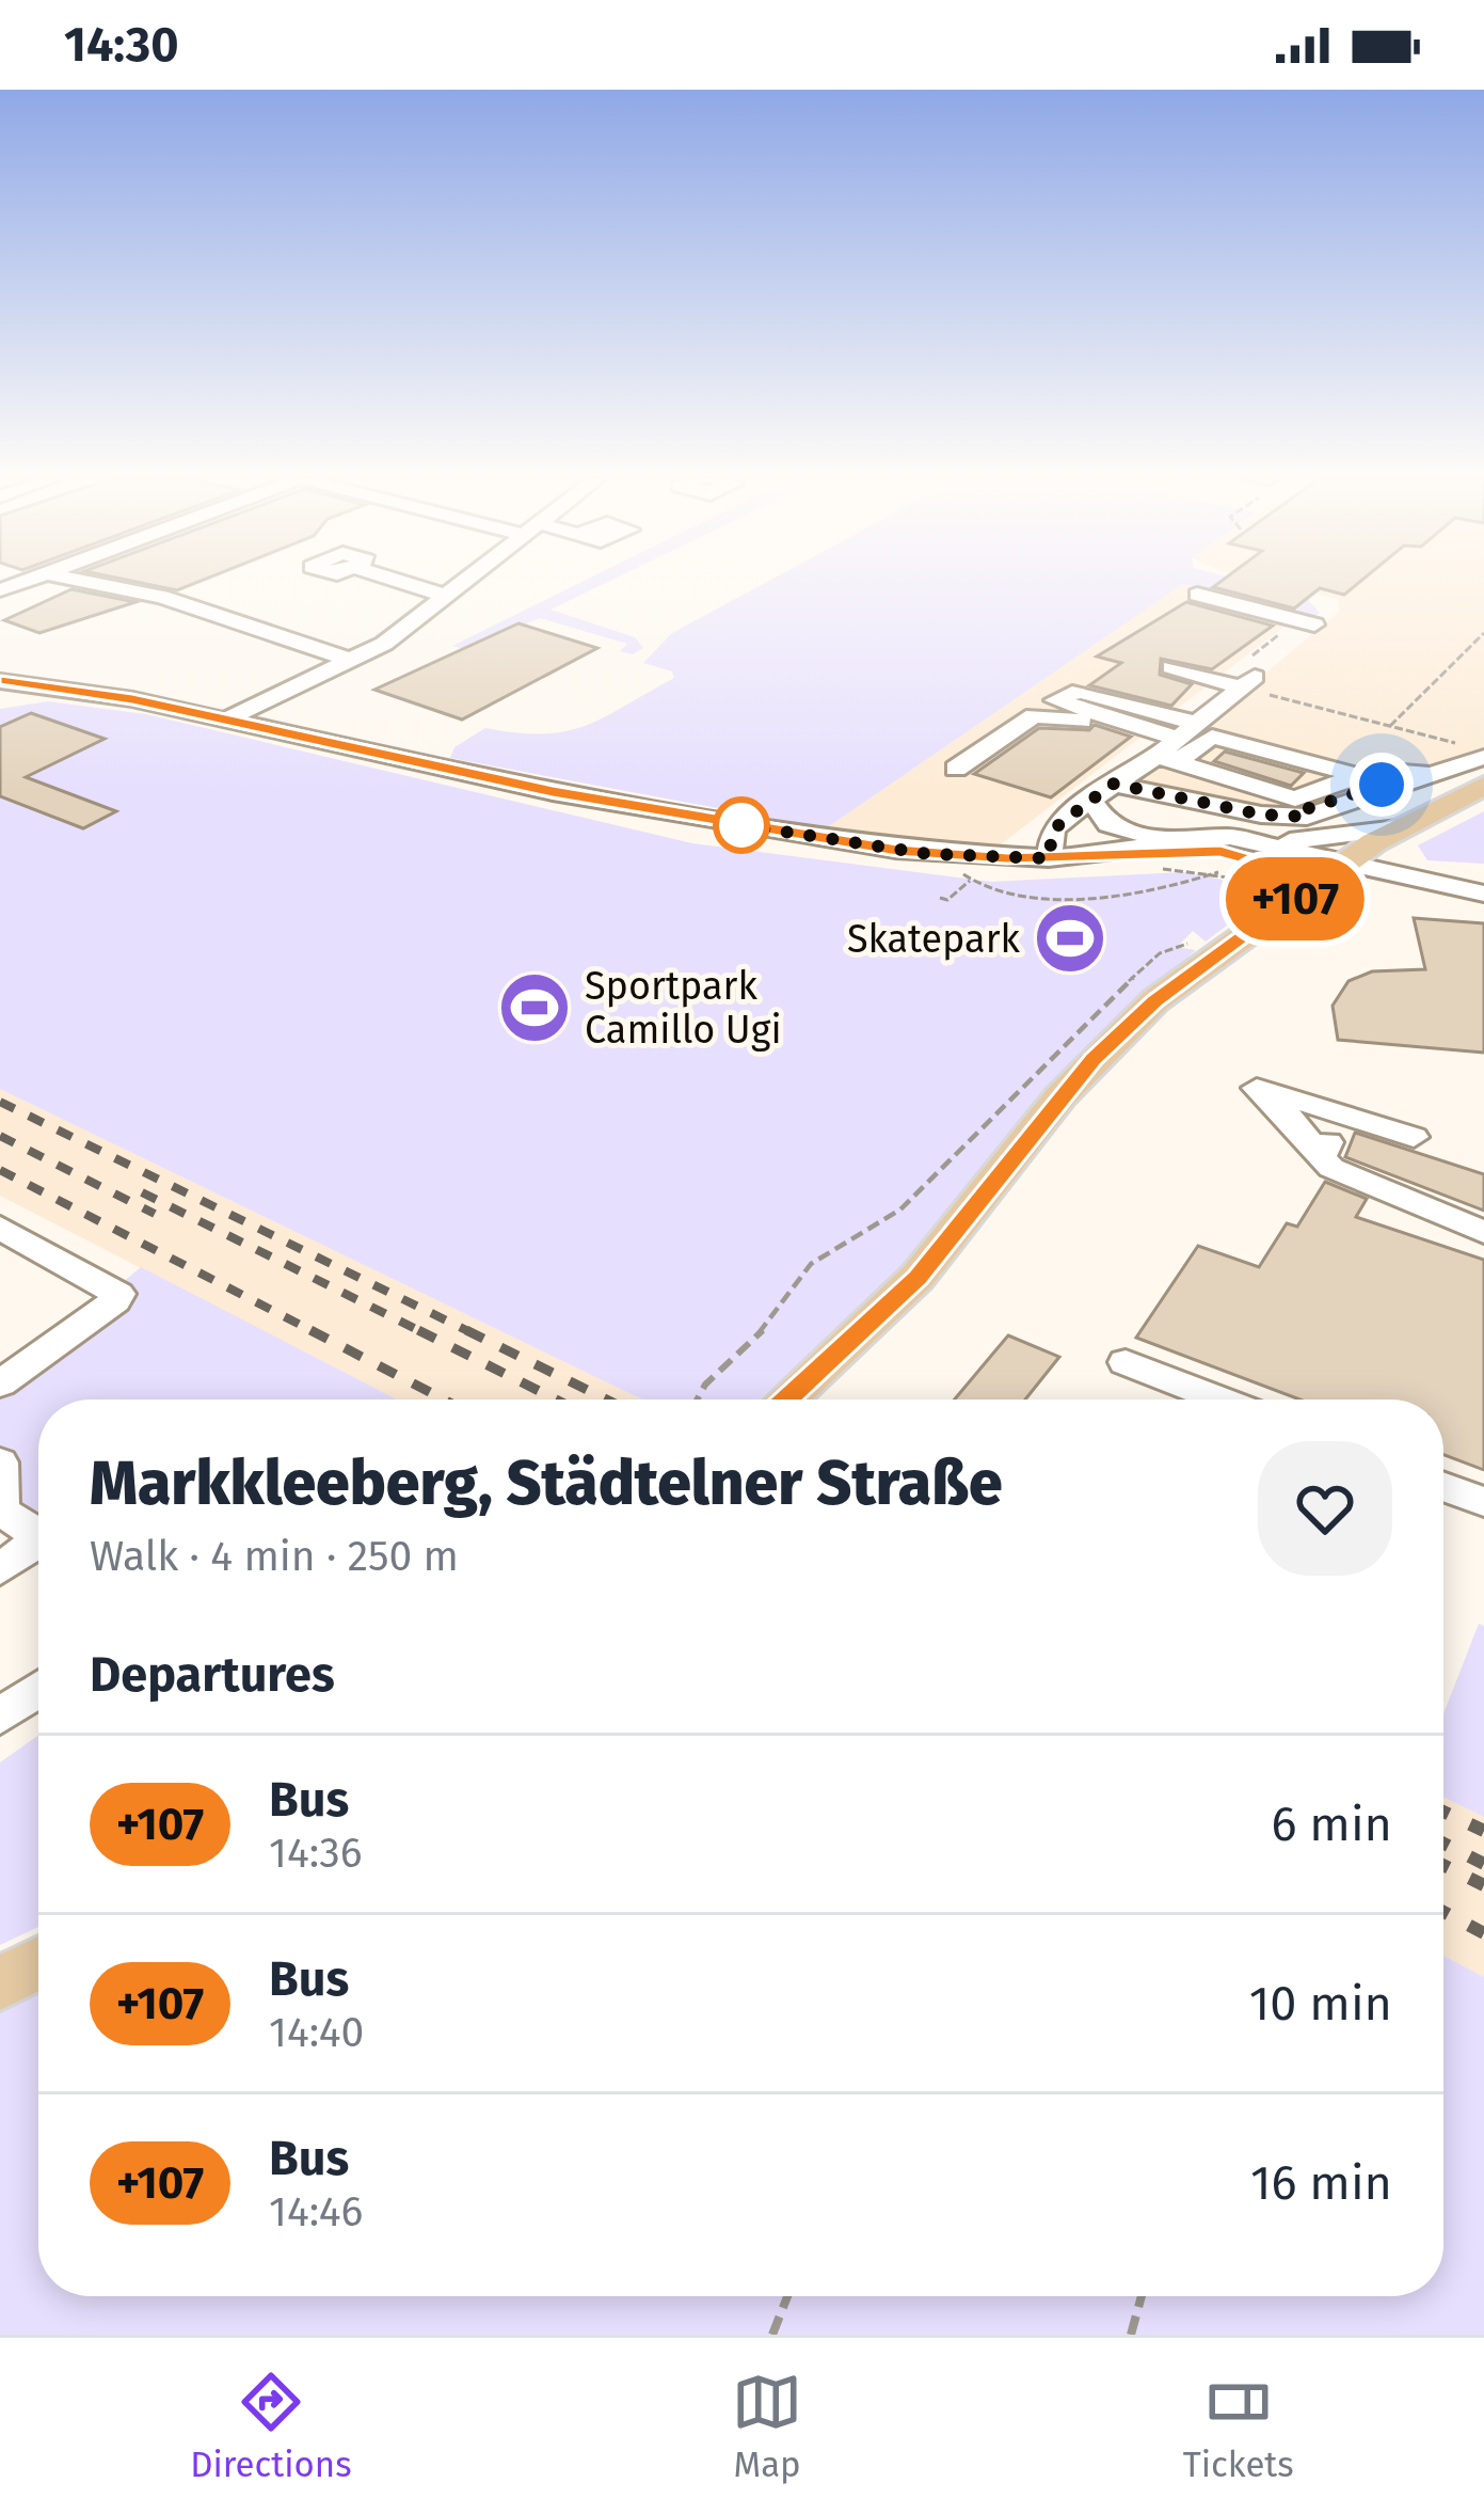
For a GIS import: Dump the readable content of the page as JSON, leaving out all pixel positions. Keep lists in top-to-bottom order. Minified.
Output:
{"places":{"sports":["Skatepark","Sportpark Camillo Ugi"]},"lines":["bus line +107"],"page":{"status":"14:30","on_map":"+107","heading":[["Markkleeberg, Städtelner Straße","Walk · 4 min · 250 m"],"Departures"],"list":[{"mark":"+107","name":"Bus","note":"14:36","value":"6 min"},{"mark":"+107","name":"Bus","note":"14:40","value":"10 min"},{"mark":"+107","name":"Bus","note":"14:46","value":"16 min"}],"tabs":["Directions","Map","Tickets"]}}
